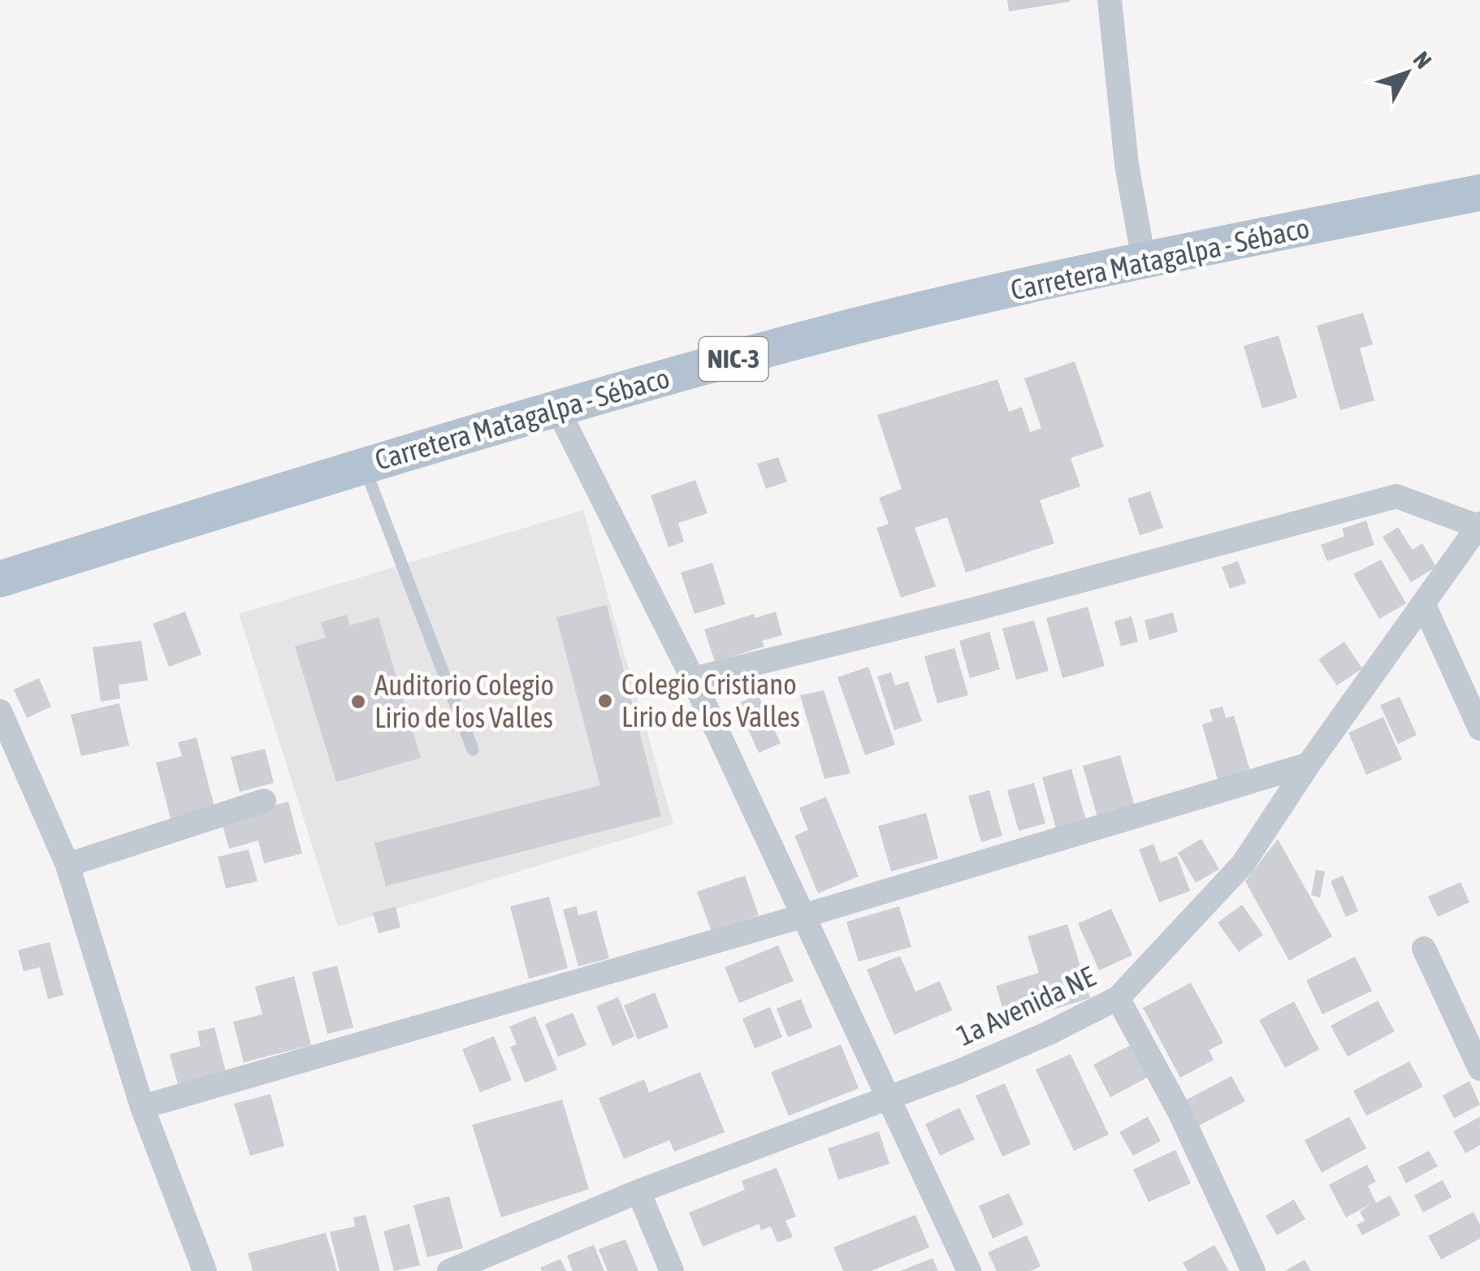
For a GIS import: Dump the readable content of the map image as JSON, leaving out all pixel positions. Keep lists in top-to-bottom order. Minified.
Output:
{"streets":{"main road":["Carretera Matagalpa - Sébaco","NIC-3"],"street":["1a Avenida NE"]},"places":["Colegio Cristiano Lirio de los Valles","Auditorio Colegio Lirio de los Valles"],"north":"top right"}
